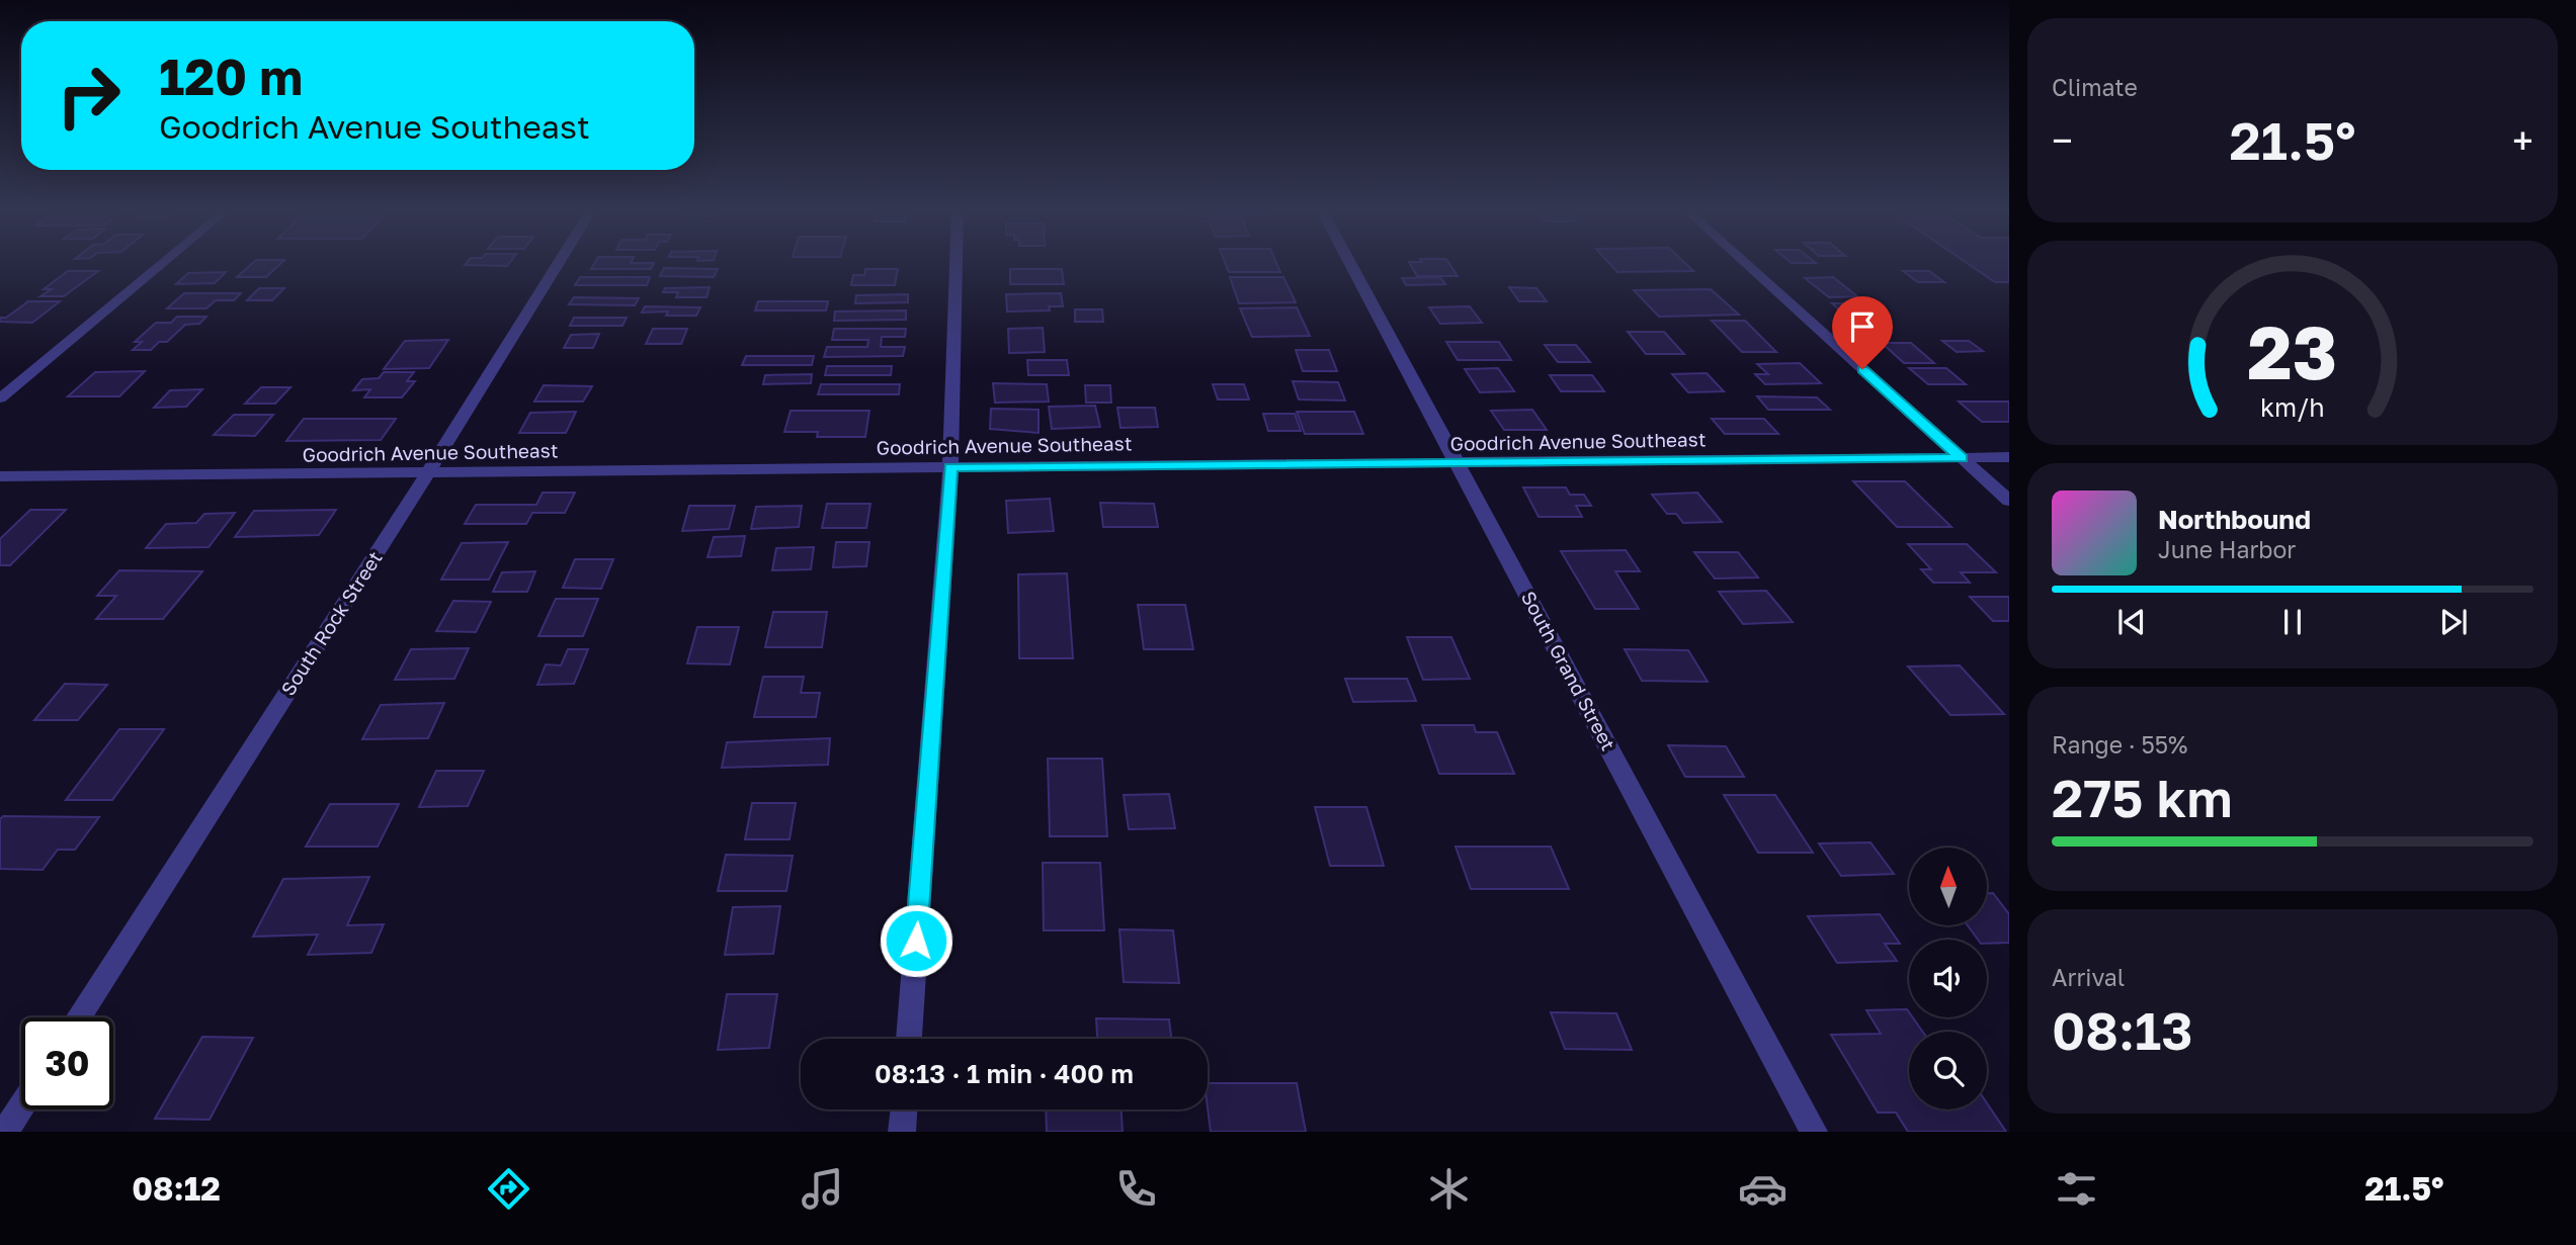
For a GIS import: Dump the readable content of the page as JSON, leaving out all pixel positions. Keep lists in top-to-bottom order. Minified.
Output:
{"streets":{"street":["Goodrich Avenue Southeast","South Rock Street","South Grand Street"]},"crossings":[["Goodrich Avenue Southeast","South Rock Street"],["Goodrich Avenue Southeast","South Grand Street"]],"north":"top","page":{"tile":["Climate",["Range · 55%","275 km"],["Arrival","08:13"]],"turn":["120 m","Goodrich Avenue Southeast"],"heat":["−","21.5°","+"],"song":["Northbound","June Harbor"],"limit":"30","trip":"08:13 · 1 min · 400 m","tabs":["08:12","21.5°"],"gauge":["23","km/h"]}}
